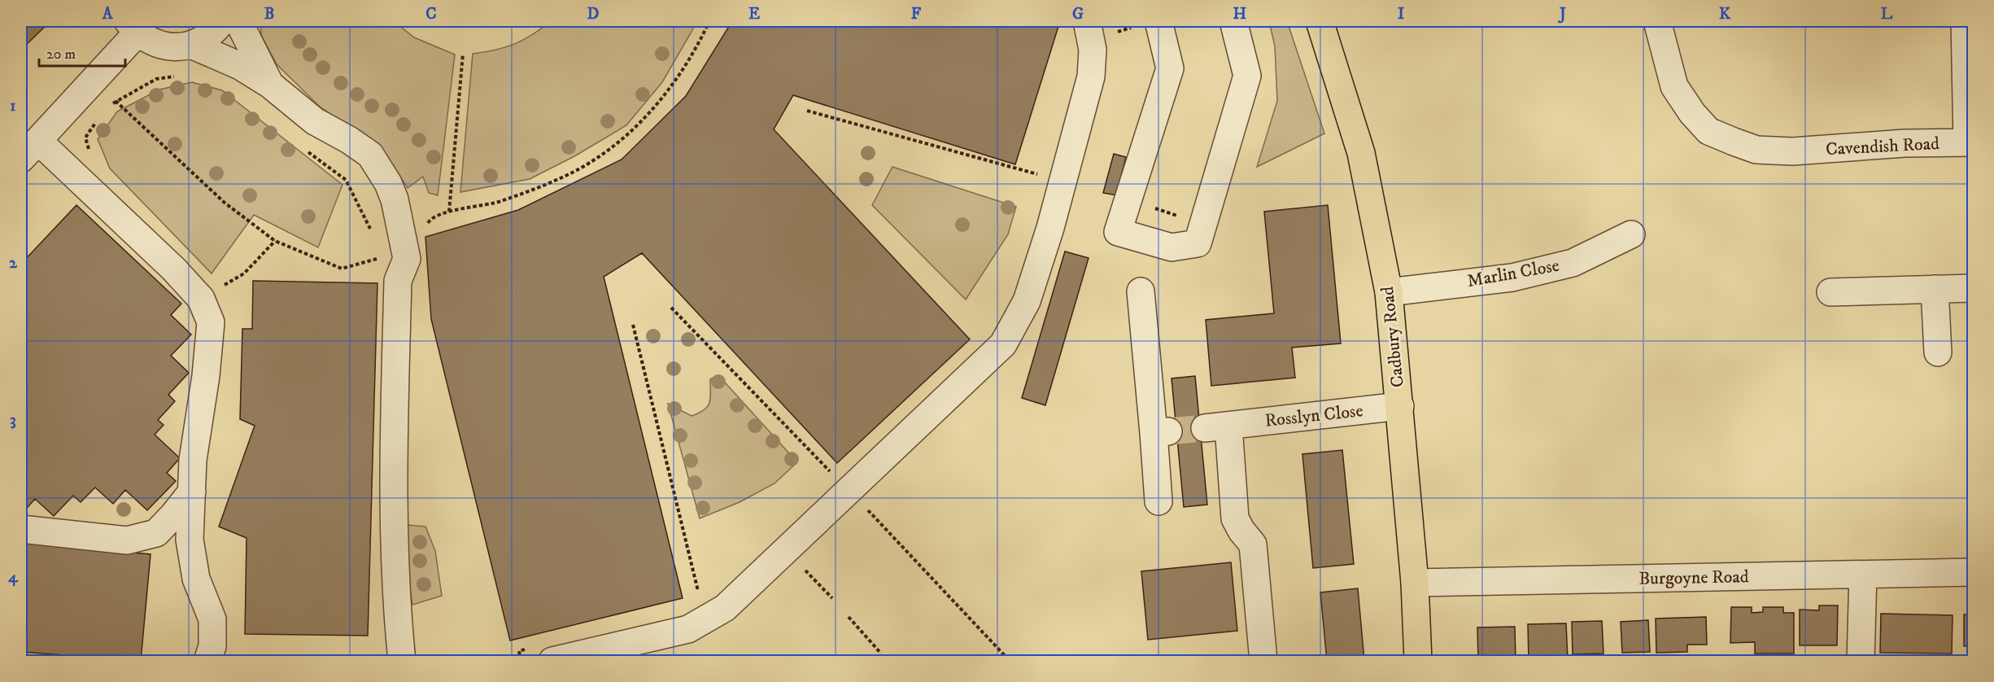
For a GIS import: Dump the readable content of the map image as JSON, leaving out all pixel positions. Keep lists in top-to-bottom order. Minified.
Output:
{"streets":{"main road":["Cadbury Road"],"street":["Cavendish Road","Marlin Close","Rosslyn Close","Burgoyne Road"]},"crossings":[["Marlin Close","Cadbury Road"],["Cadbury Road","Rosslyn Close"],["Cadbury Road","Burgoyne Road"]],"scale_bar":"20 m","grid":{"columns":["A","B","C","D","E","F","G","H","I","J","K","L"],"rows":["1","2","3","4"]}}
